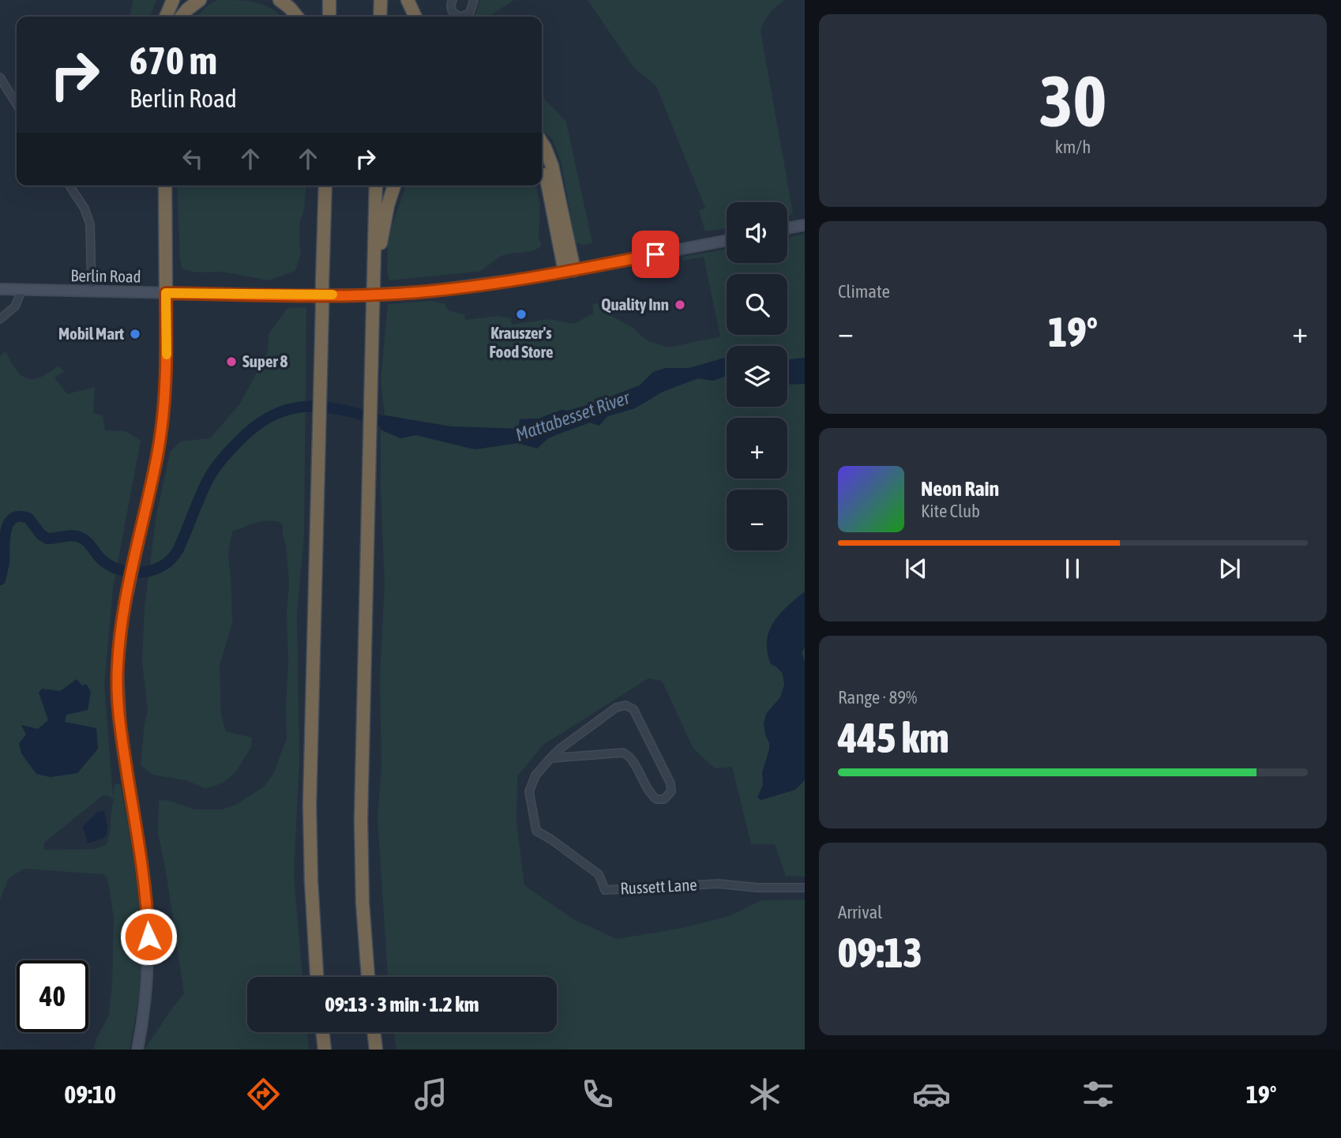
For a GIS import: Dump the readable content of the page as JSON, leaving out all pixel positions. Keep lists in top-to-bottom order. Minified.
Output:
{"streets":{"street":["Berlin Road","Russett Lane"]},"water":["Mattabesset River"],"places":["Quality Inn","Krauszer's Food Store","Mobil Mart","Super 8"],"page":{"tile":[["30","km/h"],"Climate",["Range · 89%","445 km"],["Arrival","09:13"]],"turn":["670 m","Berlin Road"],"map_buttons":["+","−"],"heat":["−","19°","+"],"song":["Neon Rain","Kite Club"],"limit":"40","trip":"09:13 · 3 min · 1.2 km","tabs":["09:10","19°"]}}
